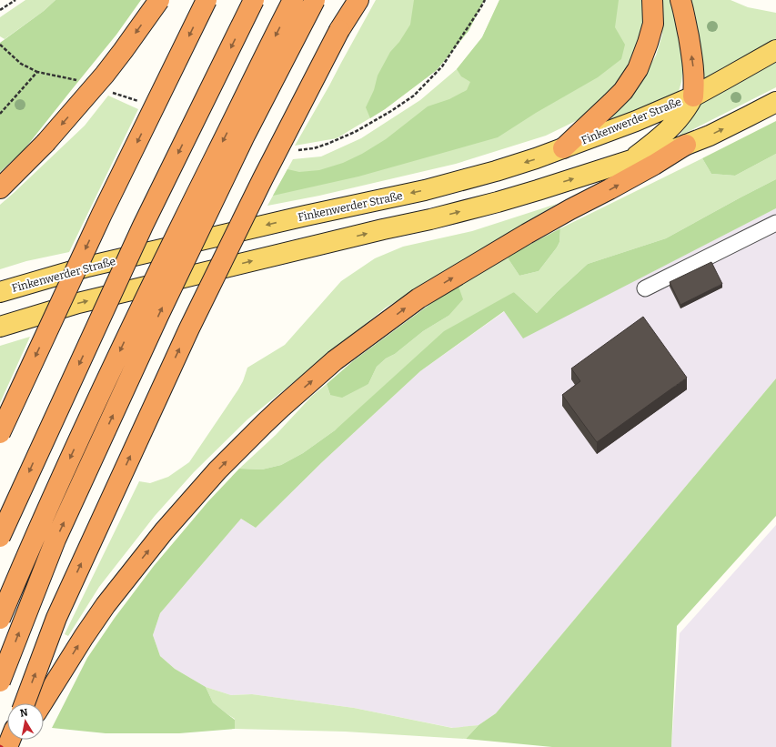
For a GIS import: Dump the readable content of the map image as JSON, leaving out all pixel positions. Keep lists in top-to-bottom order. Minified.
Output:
{"streets":{"main road":["Finkenwerder Straße"]},"north":"top"}
